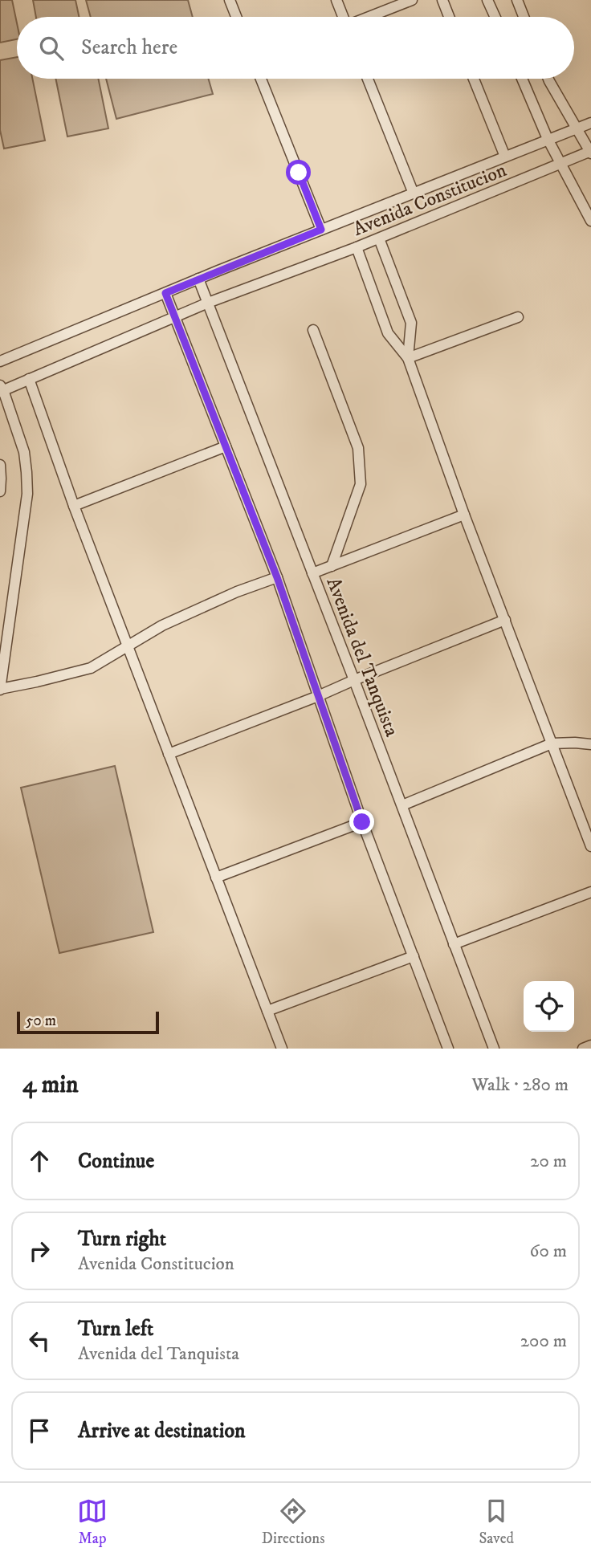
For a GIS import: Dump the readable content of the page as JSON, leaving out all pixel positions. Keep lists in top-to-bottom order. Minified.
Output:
{"streets":{"lane":["Avenida Constitucion","Avenida del Tanquista"]},"crossings":[["Avenida Constitucion","Avenida del Tanquista"]],"scale_bar":"50 m","page":{"search":"Search here","scale":"50 m","heading":["4 min","Walk · 280 m"],"list":[["Continue","20 m"],["Turn right","Avenida Constitucion","60 m"],["Turn left","Avenida del Tanquista","200 m"],"Arrive at destination"],"nav":["Map","Directions","Saved"]}}
